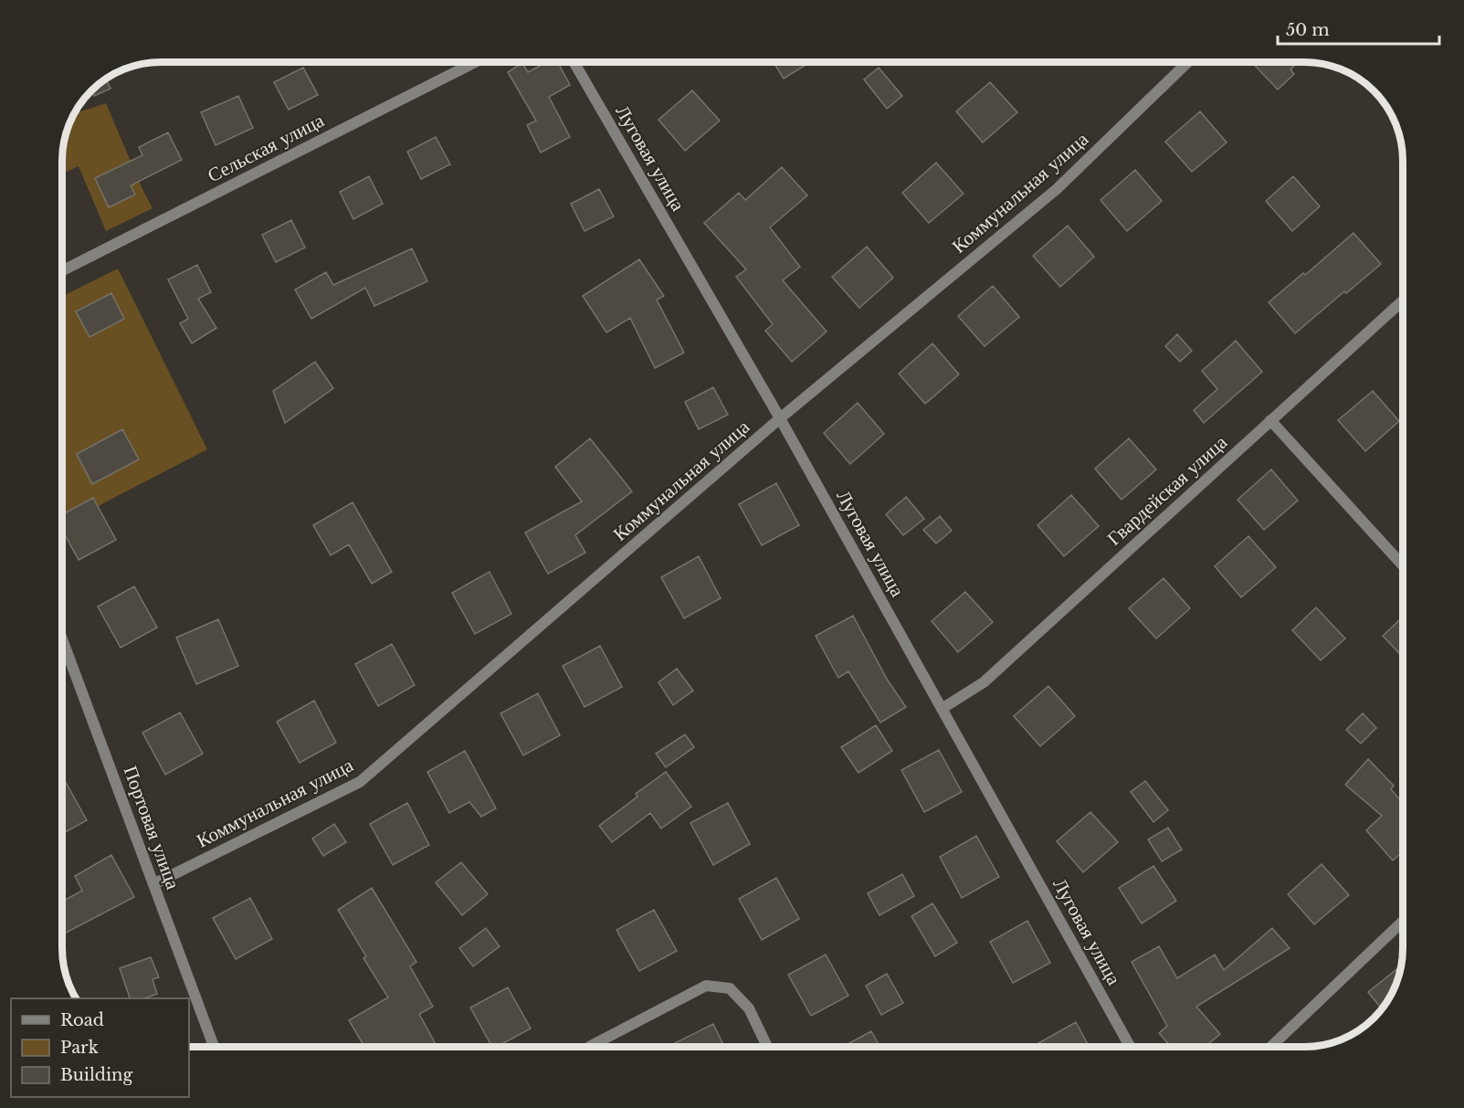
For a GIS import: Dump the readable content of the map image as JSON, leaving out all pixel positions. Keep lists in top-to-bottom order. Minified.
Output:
{"streets":{"street":["Сельская улица","Луговая улица","Коммунальная улица","Гвардейская улица","Портовая улица"]},"crossings":[["Луговая улица","Коммунальная улица"],["Луговая улица","Гвардейская улица"],["Коммунальная улица","Портовая улица"]],"legend":["Road","Park","Building"],"scale_bar":"50 m"}
